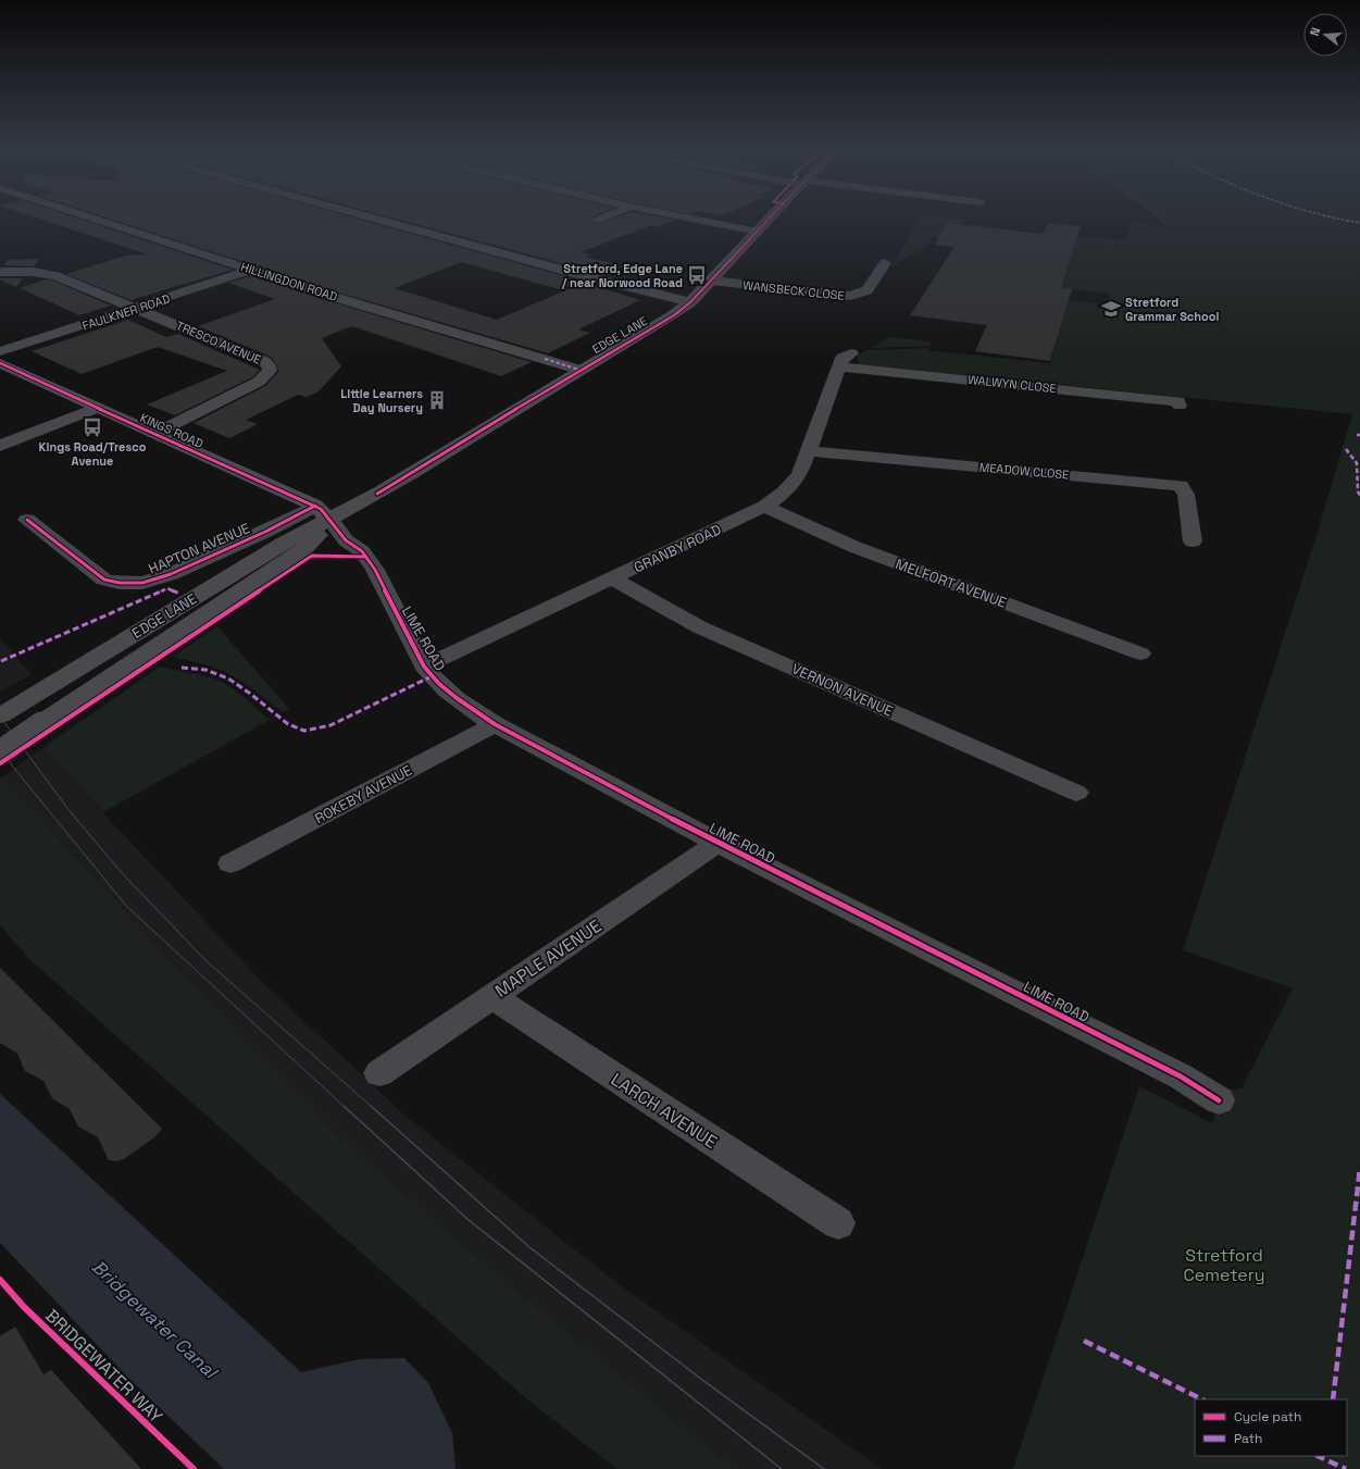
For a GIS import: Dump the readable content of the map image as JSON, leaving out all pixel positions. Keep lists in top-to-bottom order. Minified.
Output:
{"streets":{"highway":["EDGE LANE"],"street":["HILLINGDON ROAD","WANSBECK CLOSE","FAULKNER ROAD","TRESCO AVENUE","WALWYN CLOSE","KINGS ROAD","MEADOW CLOSE","HAPTON AVENUE","GRANBY ROAD","MELFORT AVENUE","LIME ROAD","VERNON AVENUE","ROKEBY AVENUE","MAPLE AVENUE","LARCH AVENUE"],"cycle path":["BRIDGEWATER WAY"]},"crossings":[["HILLINGDON ROAD","FAULKNER ROAD"],["HILLINGDON ROAD","EDGE LANE"],["WANSBECK CLOSE","EDGE LANE"],["FAULKNER ROAD","TRESCO AVENUE"],["EDGE LANE","KINGS ROAD"],["EDGE LANE","HAPTON AVENUE"],["EDGE LANE","LIME ROAD"],["TRESCO AVENUE","KINGS ROAD"],["WALWYN CLOSE","GRANBY ROAD"],["KINGS ROAD","HAPTON AVENUE"],["KINGS ROAD","LIME ROAD"],["MEADOW CLOSE","GRANBY ROAD"],["HAPTON AVENUE","LIME ROAD"],["GRANBY ROAD","MELFORT AVENUE"],["GRANBY ROAD","LIME ROAD"],["GRANBY ROAD","VERNON AVENUE"],["LIME ROAD","ROKEBY AVENUE"],["LIME ROAD","MAPLE AVENUE"],["MAPLE AVENUE","LARCH AVENUE"]],"water":["Bridgewater Canal"],"parks":["Stretford Cemetery"],"places":{"bus stop":["Stretford, Edge Lane / near Norwood Road","Kings Road/Tresco Avenue"],"school or university":["Stretford Grammar School"],"building":["Little Learners Day Nursery"]},"legend":["Cycle path","Path"],"north":"left"}
